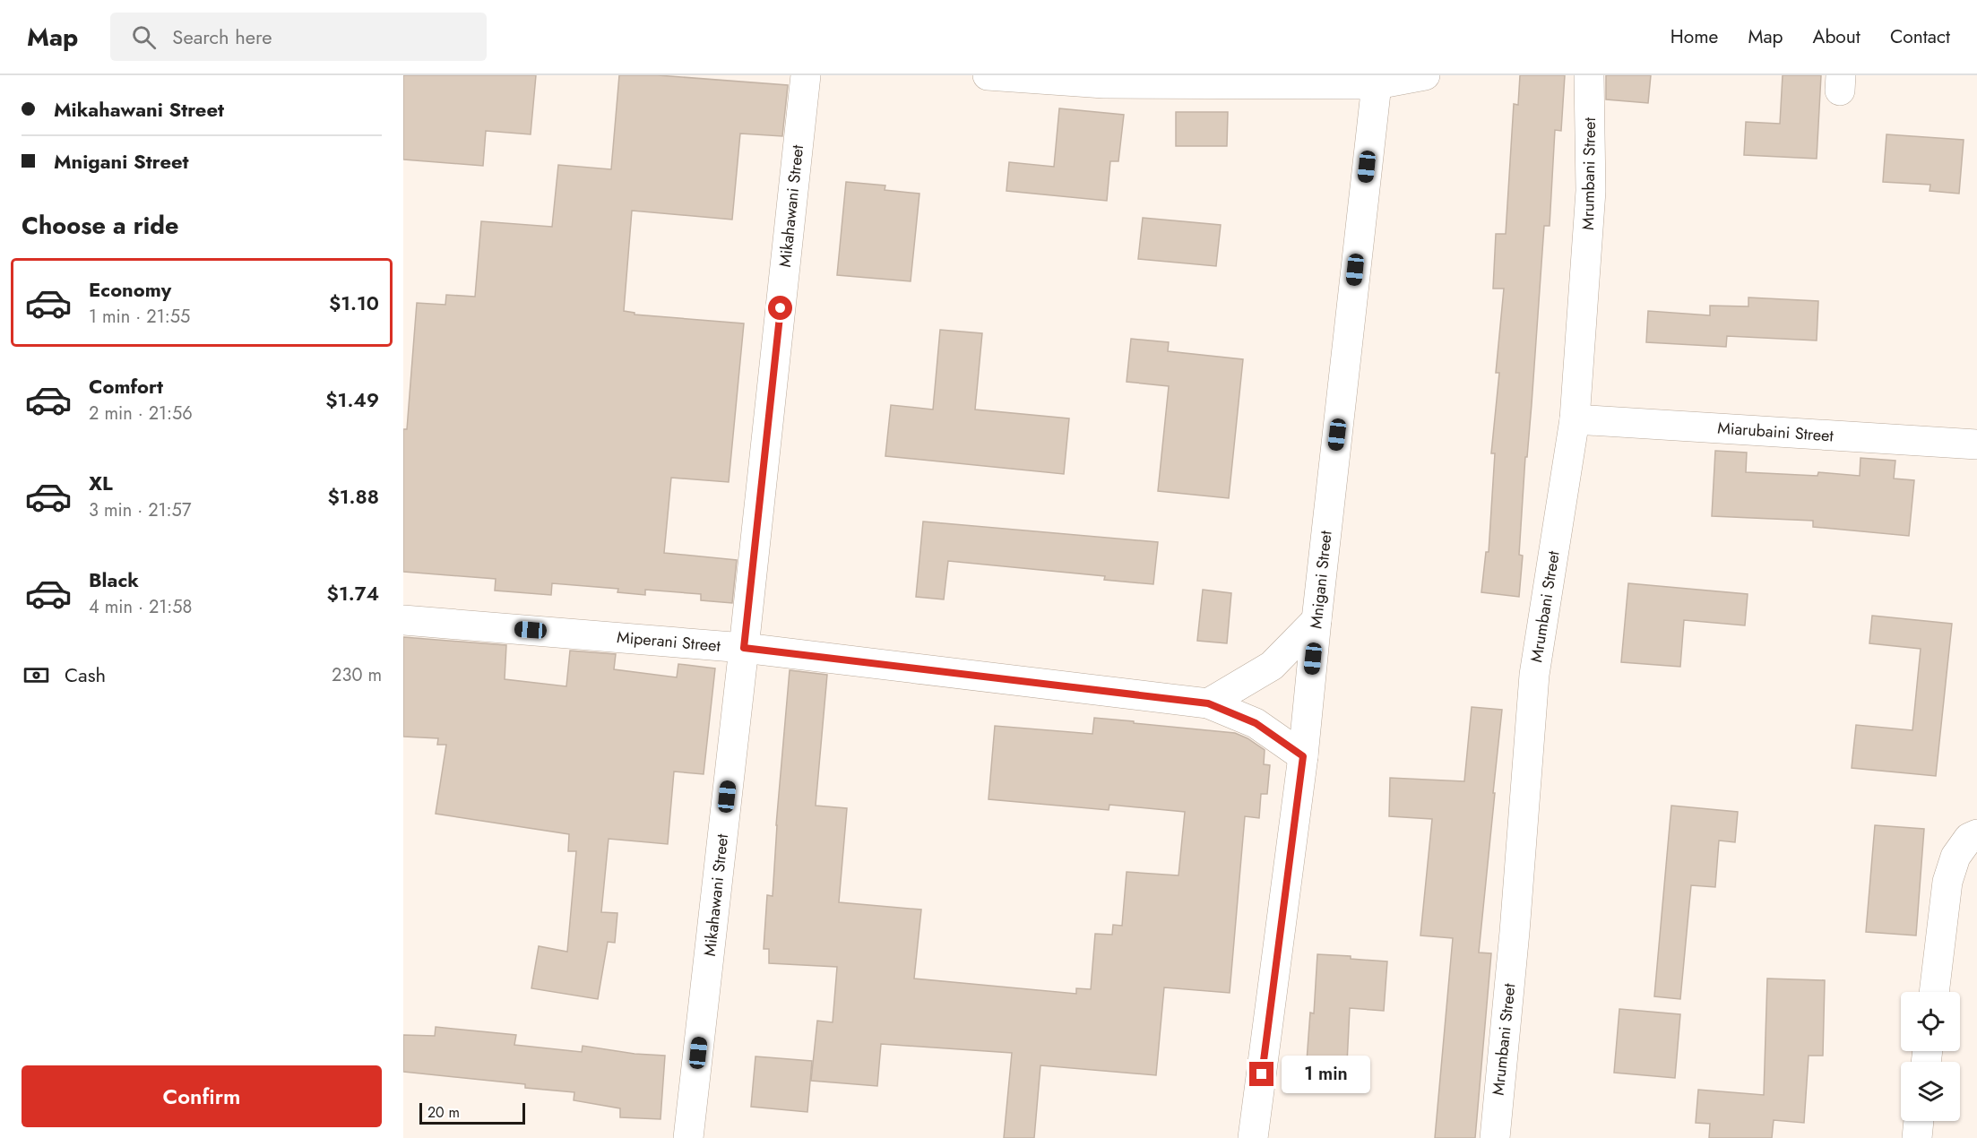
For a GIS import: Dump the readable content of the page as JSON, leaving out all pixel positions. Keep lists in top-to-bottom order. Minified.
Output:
{"streets":{"street":["Mrumbani Street","Mikahawani Street","Miarubaini Street","Mnigani Street","Miperani Street"]},"crossings":[["Mrumbani Street","Miarubaini Street"],["Mikahawani Street","Miperani Street"],["Mnigani Street","Miperani Street"]],"scale_bar":"20 m","page":{"header":"Map","search":"Search here","nav":["Home","Map","About","Contact"],"banner":["Mikahawani Street","Mnigani Street"],"heading":"Choose a ride","list":[{"name":"Economy","note":"1 min · 21:55","value":"$1.10"},{"name":"Comfort","note":"2 min · 21:56","value":"$1.49"},{"name":"XL","note":"3 min · 21:57","value":"$1.88"},{"name":"Black","note":"4 min · 21:58","value":"$1.74"}],"pay":["Cash","230 m"],"buttons":"Confirm","bubble":"1 min","scale":"20 m"}}
